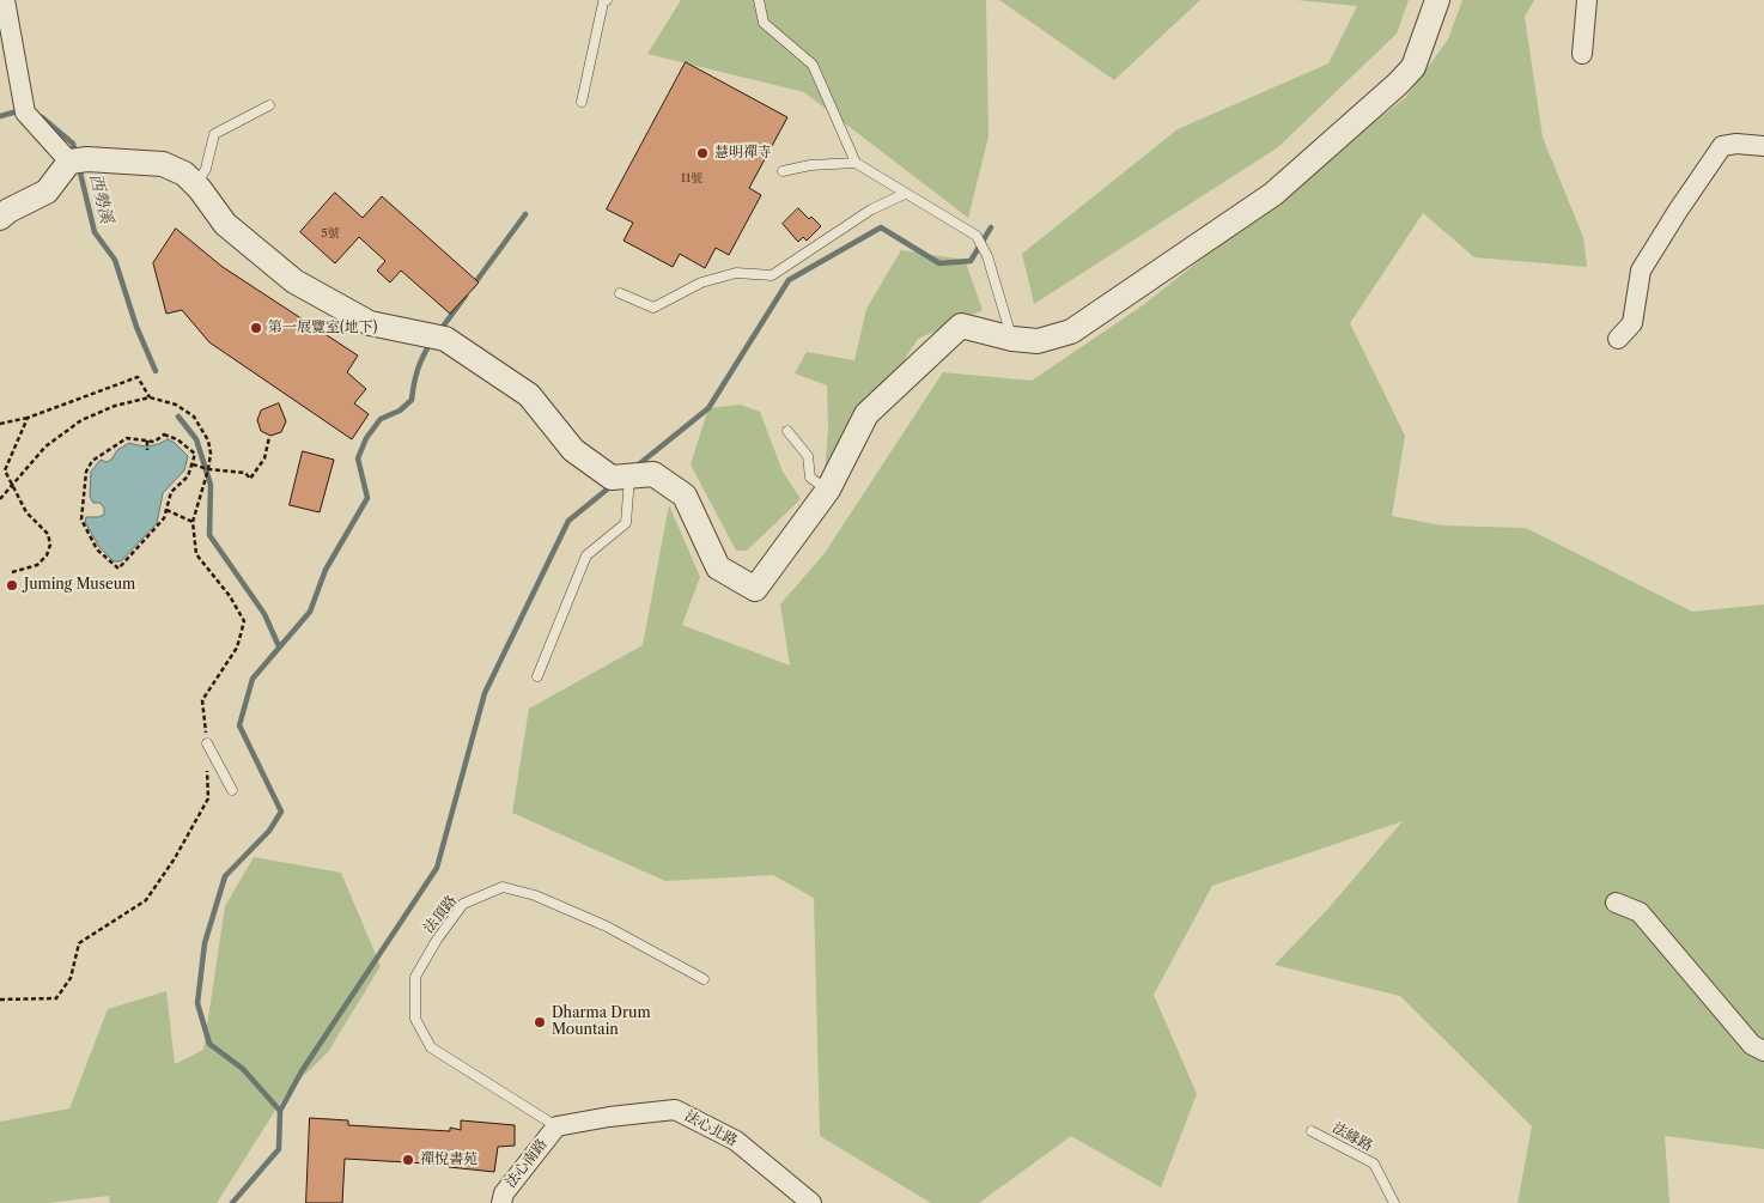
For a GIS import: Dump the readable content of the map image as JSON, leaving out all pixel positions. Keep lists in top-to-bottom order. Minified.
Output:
{"streets":{"street":["法心北路","法心南路"],"lane":["法頂路","法緣路"]},"crossings":[["法頂路","法心北路"],["法頂路","法心南路"],["法心北路","法心南路"]],"water":["西勢溪"],"places":["慧明禪寺","第一展覽室(地下)","Juming Museum","Dharma Drum Mountain","禪悅書苑"],"house_numbers":["11號","5號"]}
